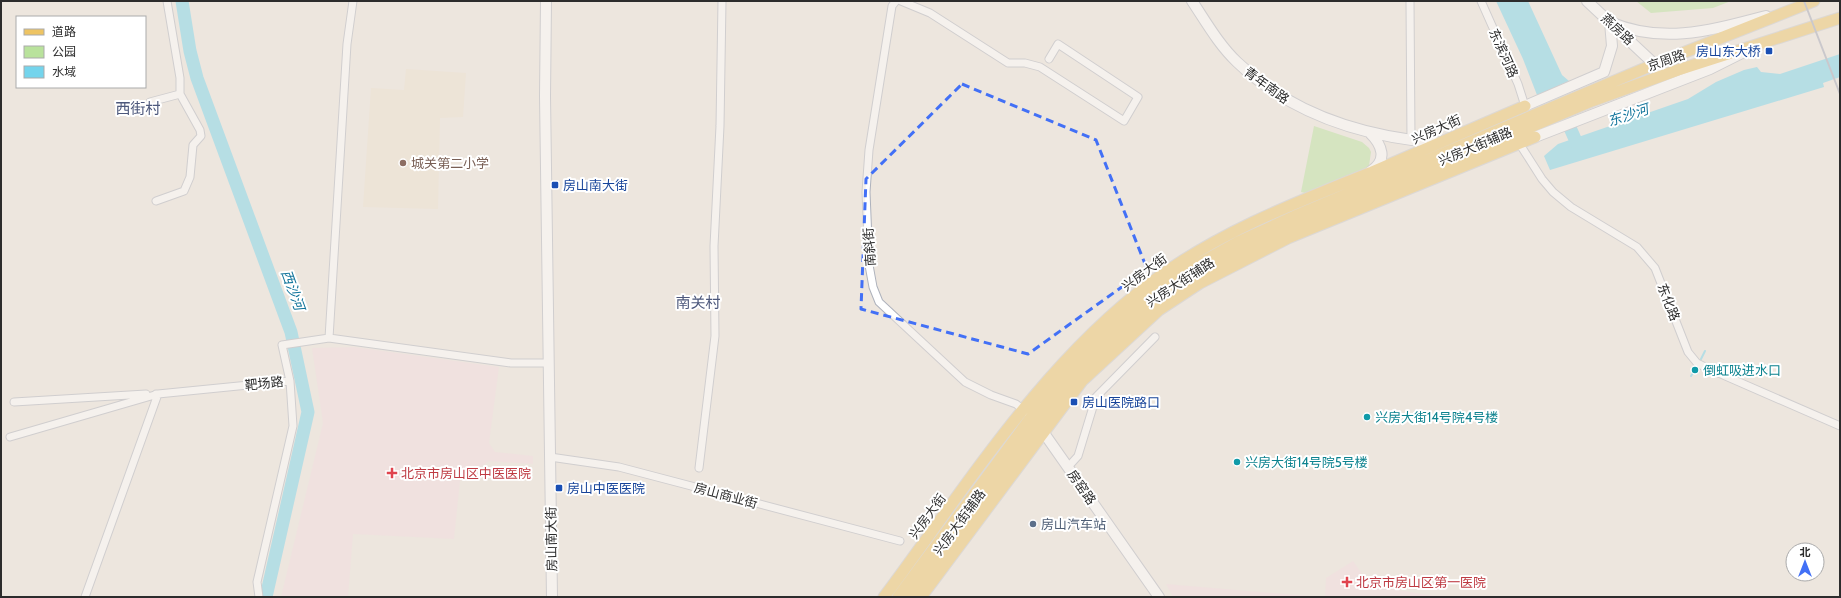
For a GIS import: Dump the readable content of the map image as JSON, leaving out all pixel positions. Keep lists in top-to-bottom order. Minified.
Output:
{"streets":{"main road":["燕房路","京周路","青年南路","兴房大街","兴房大街辅路","房窑路","房山南大街"],"street":["东滨河路","南斜街","东化路","靶场路","房山商业街"]},"crossings":[["燕房路","京周路"],["东滨河路","兴房大街"],["青年南路","兴房大街"],["兴房大街","兴房大街辅路"],["兴房大街","南斜街"],["兴房大街","房窑路"],["兴房大街辅路","南斜街"],["兴房大街辅路","东化路"],["兴房大街辅路","房窑路"],["南斜街","房窑路"],["靶场路","房山南大街"],["房山商业街","房山南大街"]],"districts":["西街村","南关村"],"water":["东沙河","西沙河"],"places":{"transit":["房山东大桥","房山南大街","房山医院路口","房山中医医院"],"other":["城关第二小学","倒虹吸进水口","兴房大街14号院4号楼","兴房大街14号院5号楼","房山汽车站"],"health":["北京市房山区中医医院","北京市房山区第一医院"]},"legend":["道路","公园","水域"],"north":"top"}
